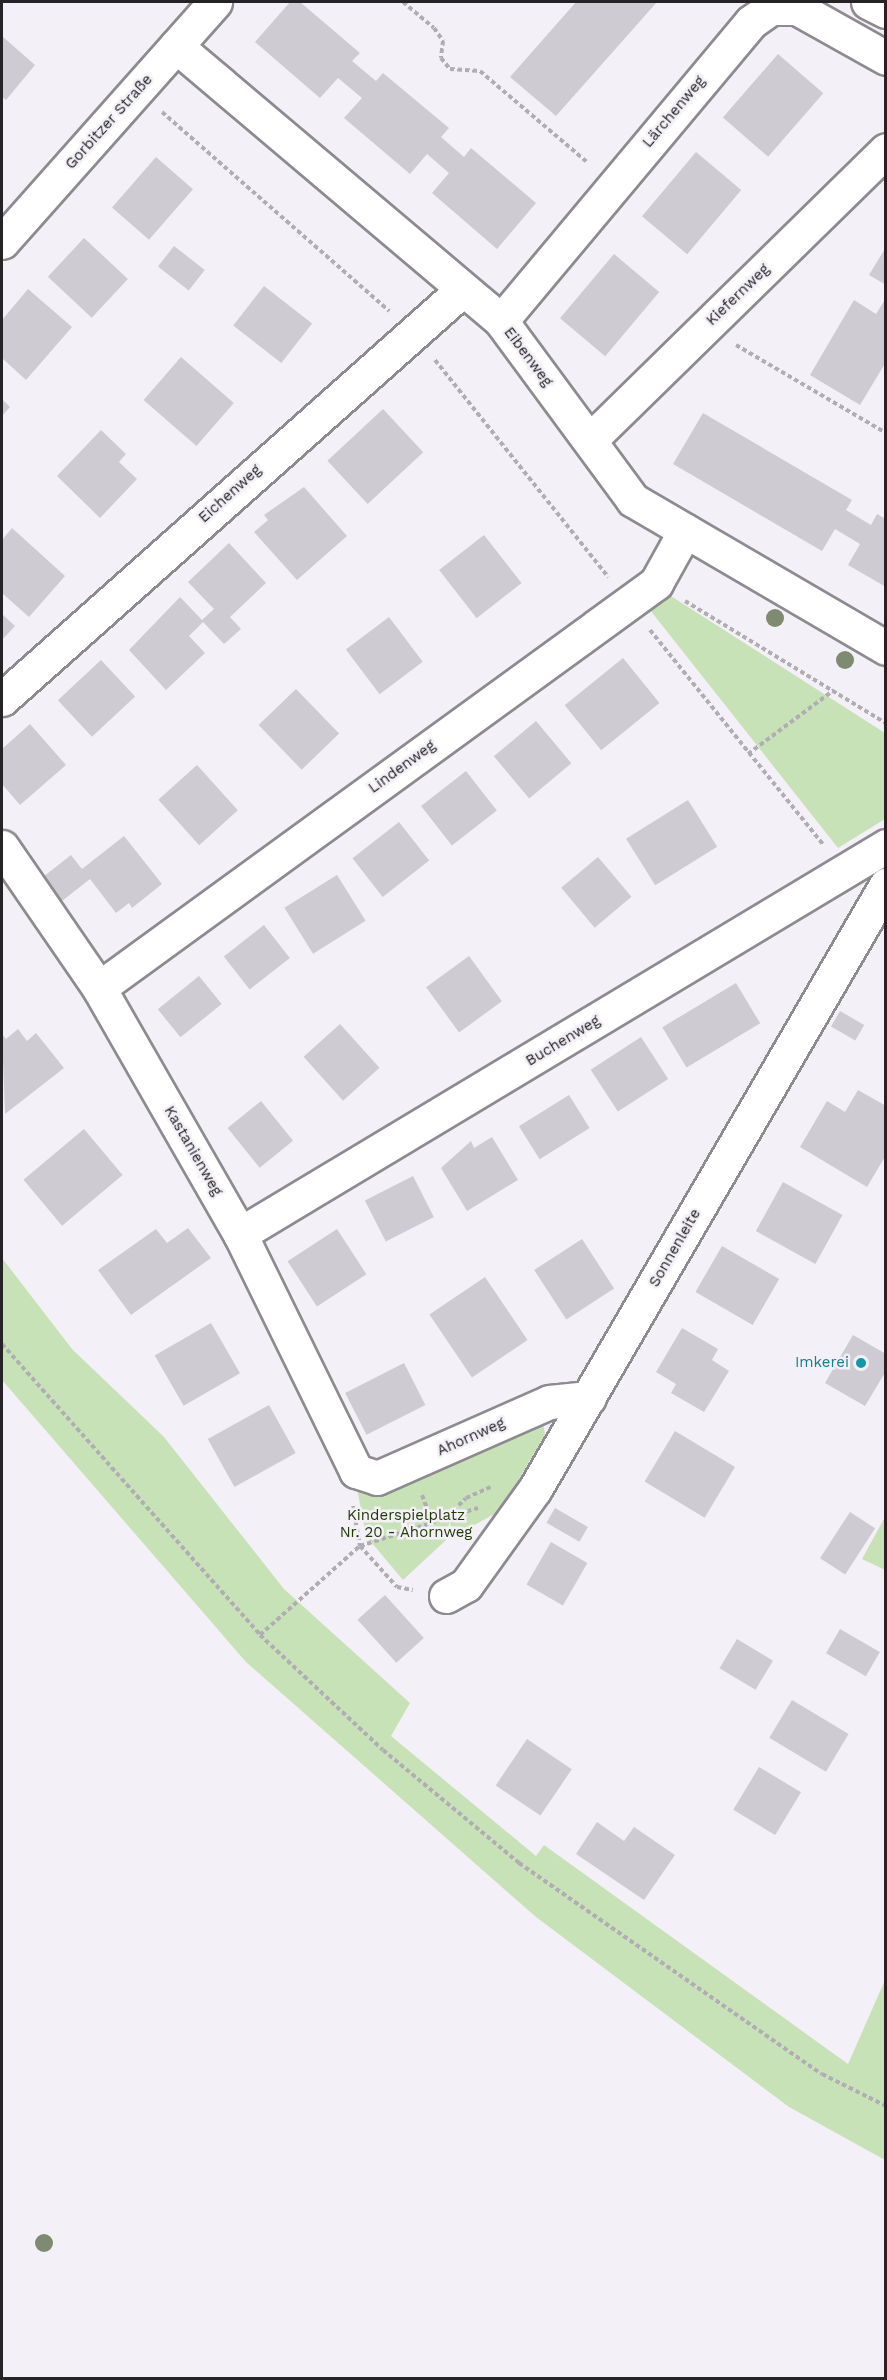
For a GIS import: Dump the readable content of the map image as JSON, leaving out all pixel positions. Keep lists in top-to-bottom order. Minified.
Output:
{"streets":{"street":["Lärchenweg","Gorbitzer Straße","Kiefernweg","Eibenweg","Eichenweg","Lindenweg","Buchenweg","Kastanienweg","Sonnenleite","Ahornweg"]},"crossings":[["Lärchenweg","Eibenweg"],["Gorbitzer Straße","Eibenweg"],["Kiefernweg","Eibenweg"],["Eibenweg","Eichenweg"],["Eibenweg","Lindenweg"],["Lindenweg","Kastanienweg"],["Buchenweg","Kastanienweg"],["Kastanienweg","Ahornweg"],["Sonnenleite","Ahornweg"]],"parks":["Kinderspielplatz Nr. 20 - Ahornweg"],"places":["Imkerei"]}
